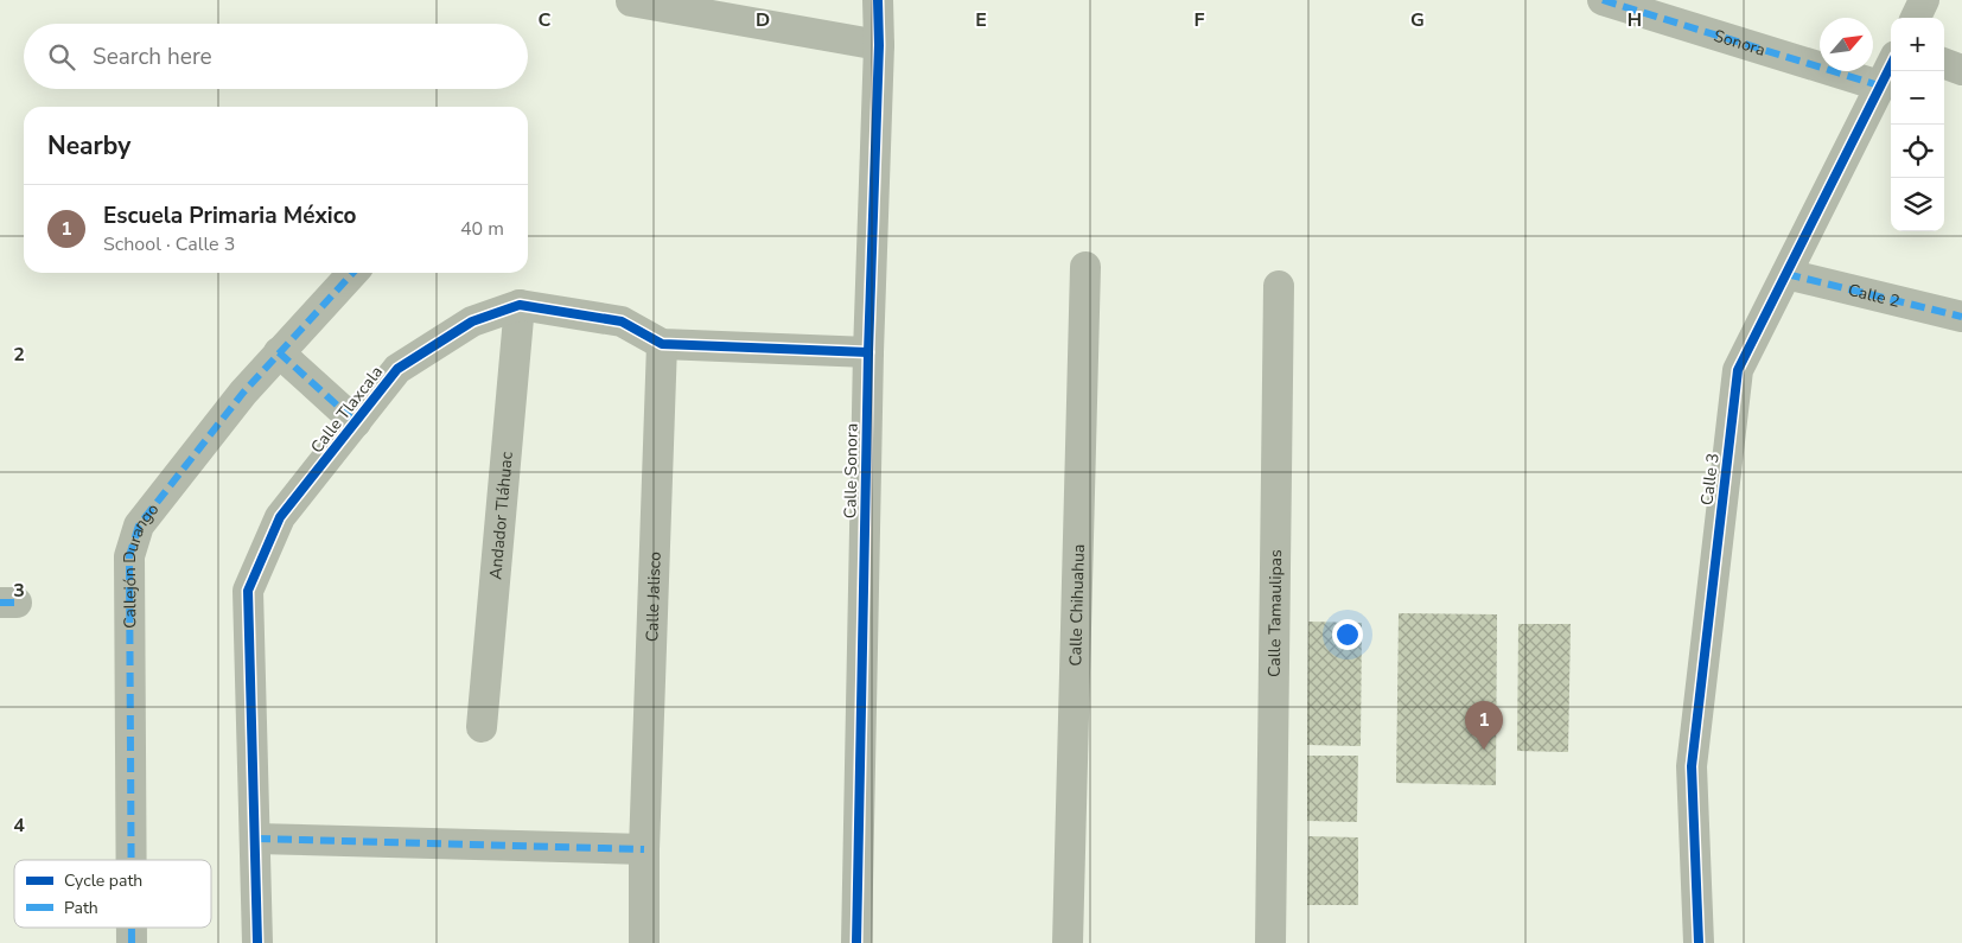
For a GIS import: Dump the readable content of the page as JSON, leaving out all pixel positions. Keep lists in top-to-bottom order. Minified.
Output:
{"streets":{"street":["Sonora","Calle 2","Calle Tlaxcala","Calle Sonora","Calle 3","Andador Tláhuac","Callejón Durango","Calle Jalisco","Calle Chihuahua","Calle Tamaulipas"]},"crossings":[["Sonora","Calle 3"],["Calle 2","Calle 3"],["Calle Tlaxcala","Calle Sonora"],["Calle Tlaxcala","Andador Tláhuac"],["Calle Tlaxcala","Callejón Durango"],["Calle Tlaxcala","Calle Jalisco"]],"legend":["Cycle path","Path"],"north":"top right","page":{"map_buttons":["+","−"],"search":"Search here","heading":"Nearby","list":[{"mark":"1","name":"Escuela Primaria México","note":"School · Calle 3","value":"40 m"}],"pins":"1"},"grid":{"columns":["C","D","E","F","G","H"],"rows":["2","3","4"]}}
